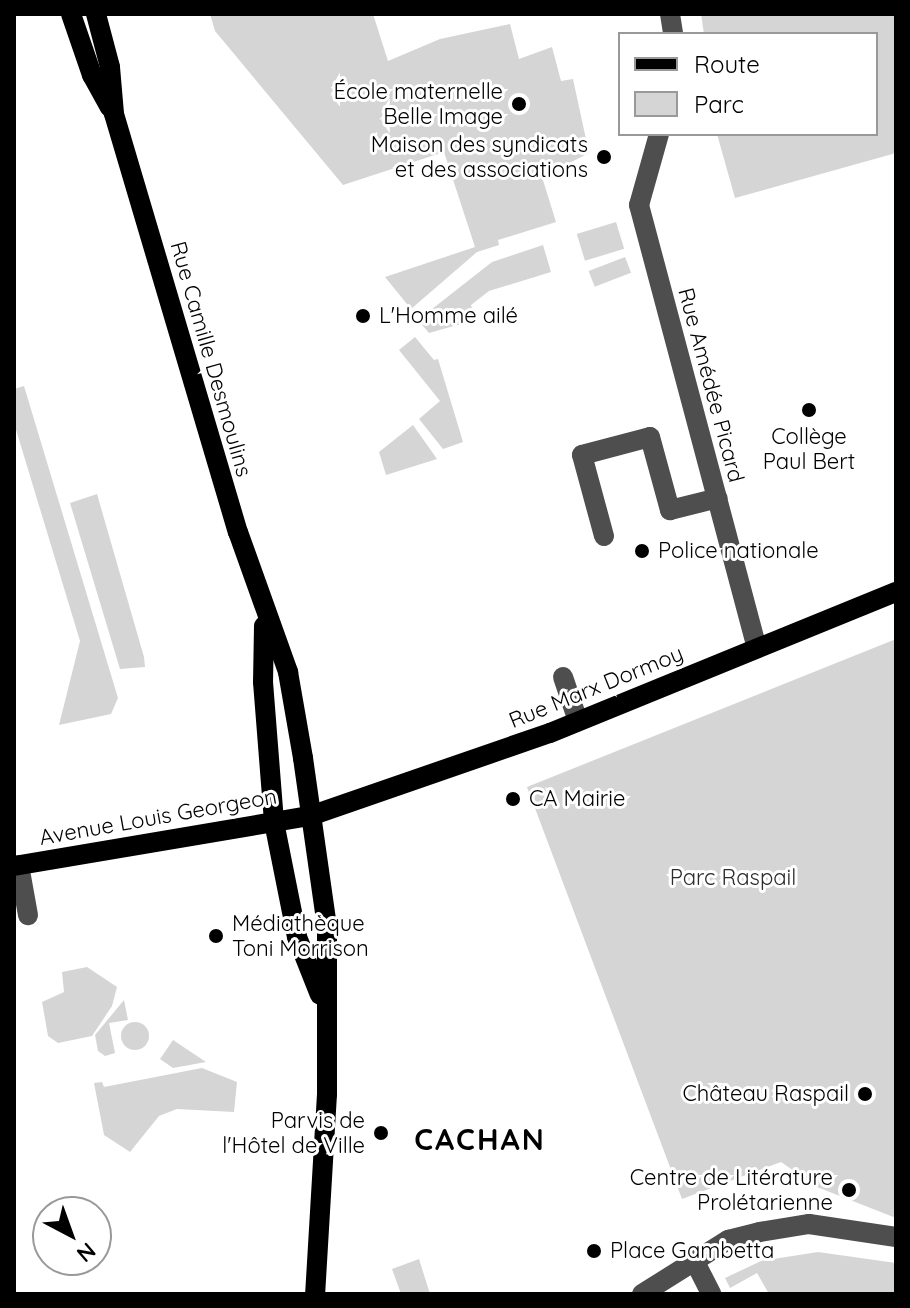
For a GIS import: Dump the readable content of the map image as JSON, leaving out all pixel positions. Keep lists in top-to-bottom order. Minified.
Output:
{"streets":{"main road":["Rue Camille Desmoulins","Rue Marx Dormoy","Avenue Louis Georgeon"],"street":["Rue Amédée Picard"]},"crossings":[["Rue Camille Desmoulins","Rue Marx Dormoy"],["Rue Camille Desmoulins","Avenue Louis Georgeon"],["Rue Amédée Picard","Rue Marx Dormoy"],["Rue Marx Dormoy","Avenue Louis Georgeon"]],"districts":["CACHAN"],"parks":["Parc Raspail"],"places":["École maternelle Belle Image","Maison des syndicats et des associations","L'Homme ailé","Collège Paul Bert","Police nationale","CA Mairie","Médiathèque Toni Morrison","Château Raspail","Parvis de l'Hôtel de Ville","Centre de Litérature Prolétarienne","Place Gambetta"],"legend":["Route","Parc"],"north":"bottom right"}
